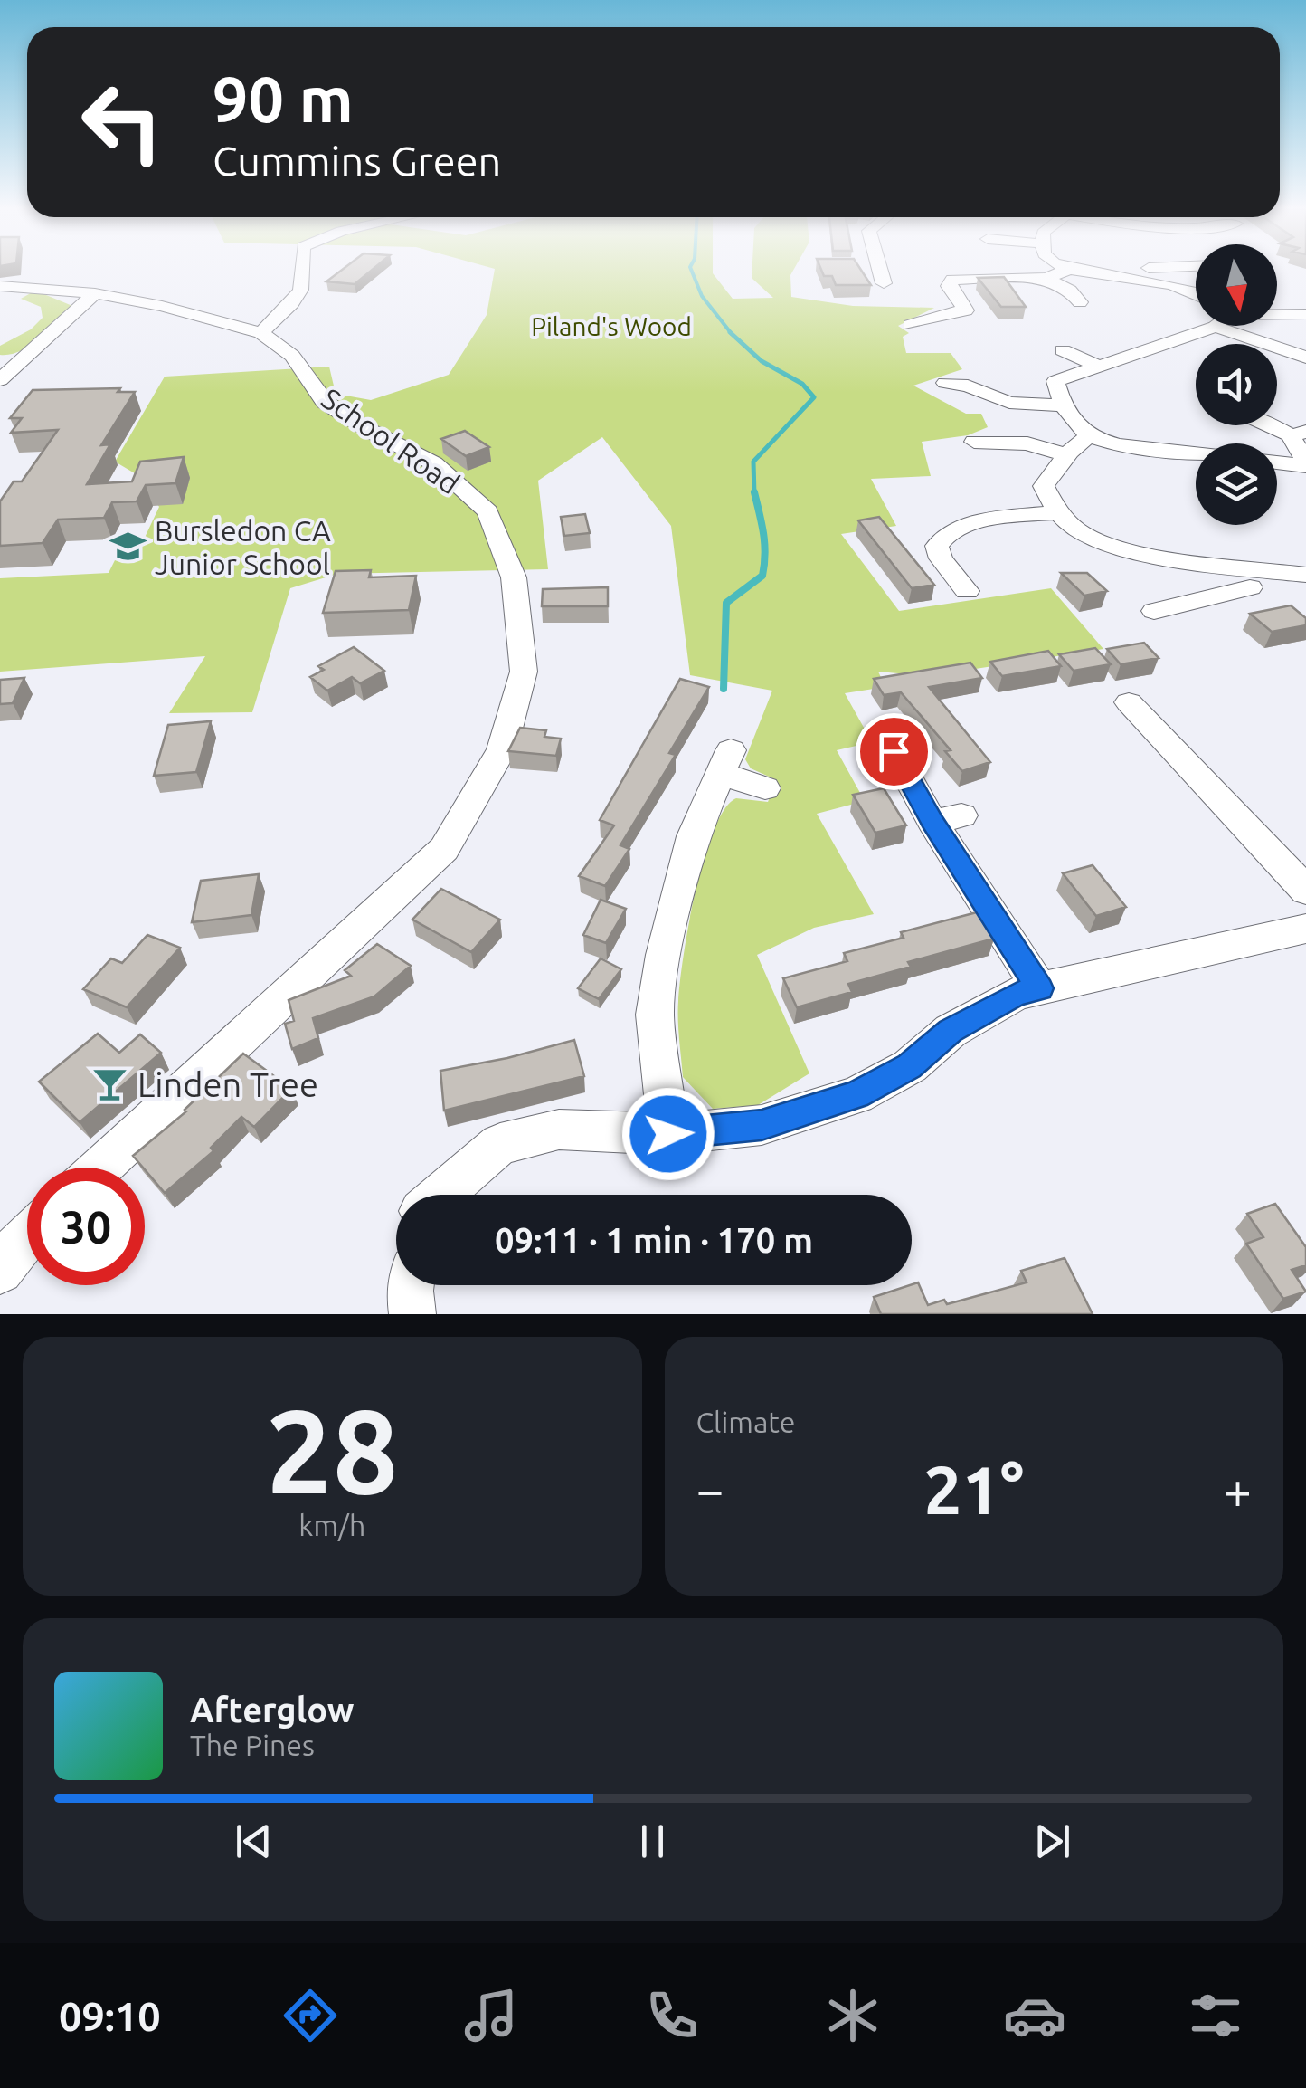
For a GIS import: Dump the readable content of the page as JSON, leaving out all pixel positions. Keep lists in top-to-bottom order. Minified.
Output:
{"streets":{"street":["School Road"]},"parks":["Piland's Wood"],"places":{"school or university":["Bursledon CA Junior School"],"bar":["Linden Tree"]},"north":"bottom","page":{"turn":["90 m","Cummins Green"],"limit":"30","trip":"09:11 · 1 min · 170 m","tile":[["28","km/h"],"Climate"],"heat":["−","21°","+"],"song":["Afterglow","The Pines"],"tabs":"09:10"}}
